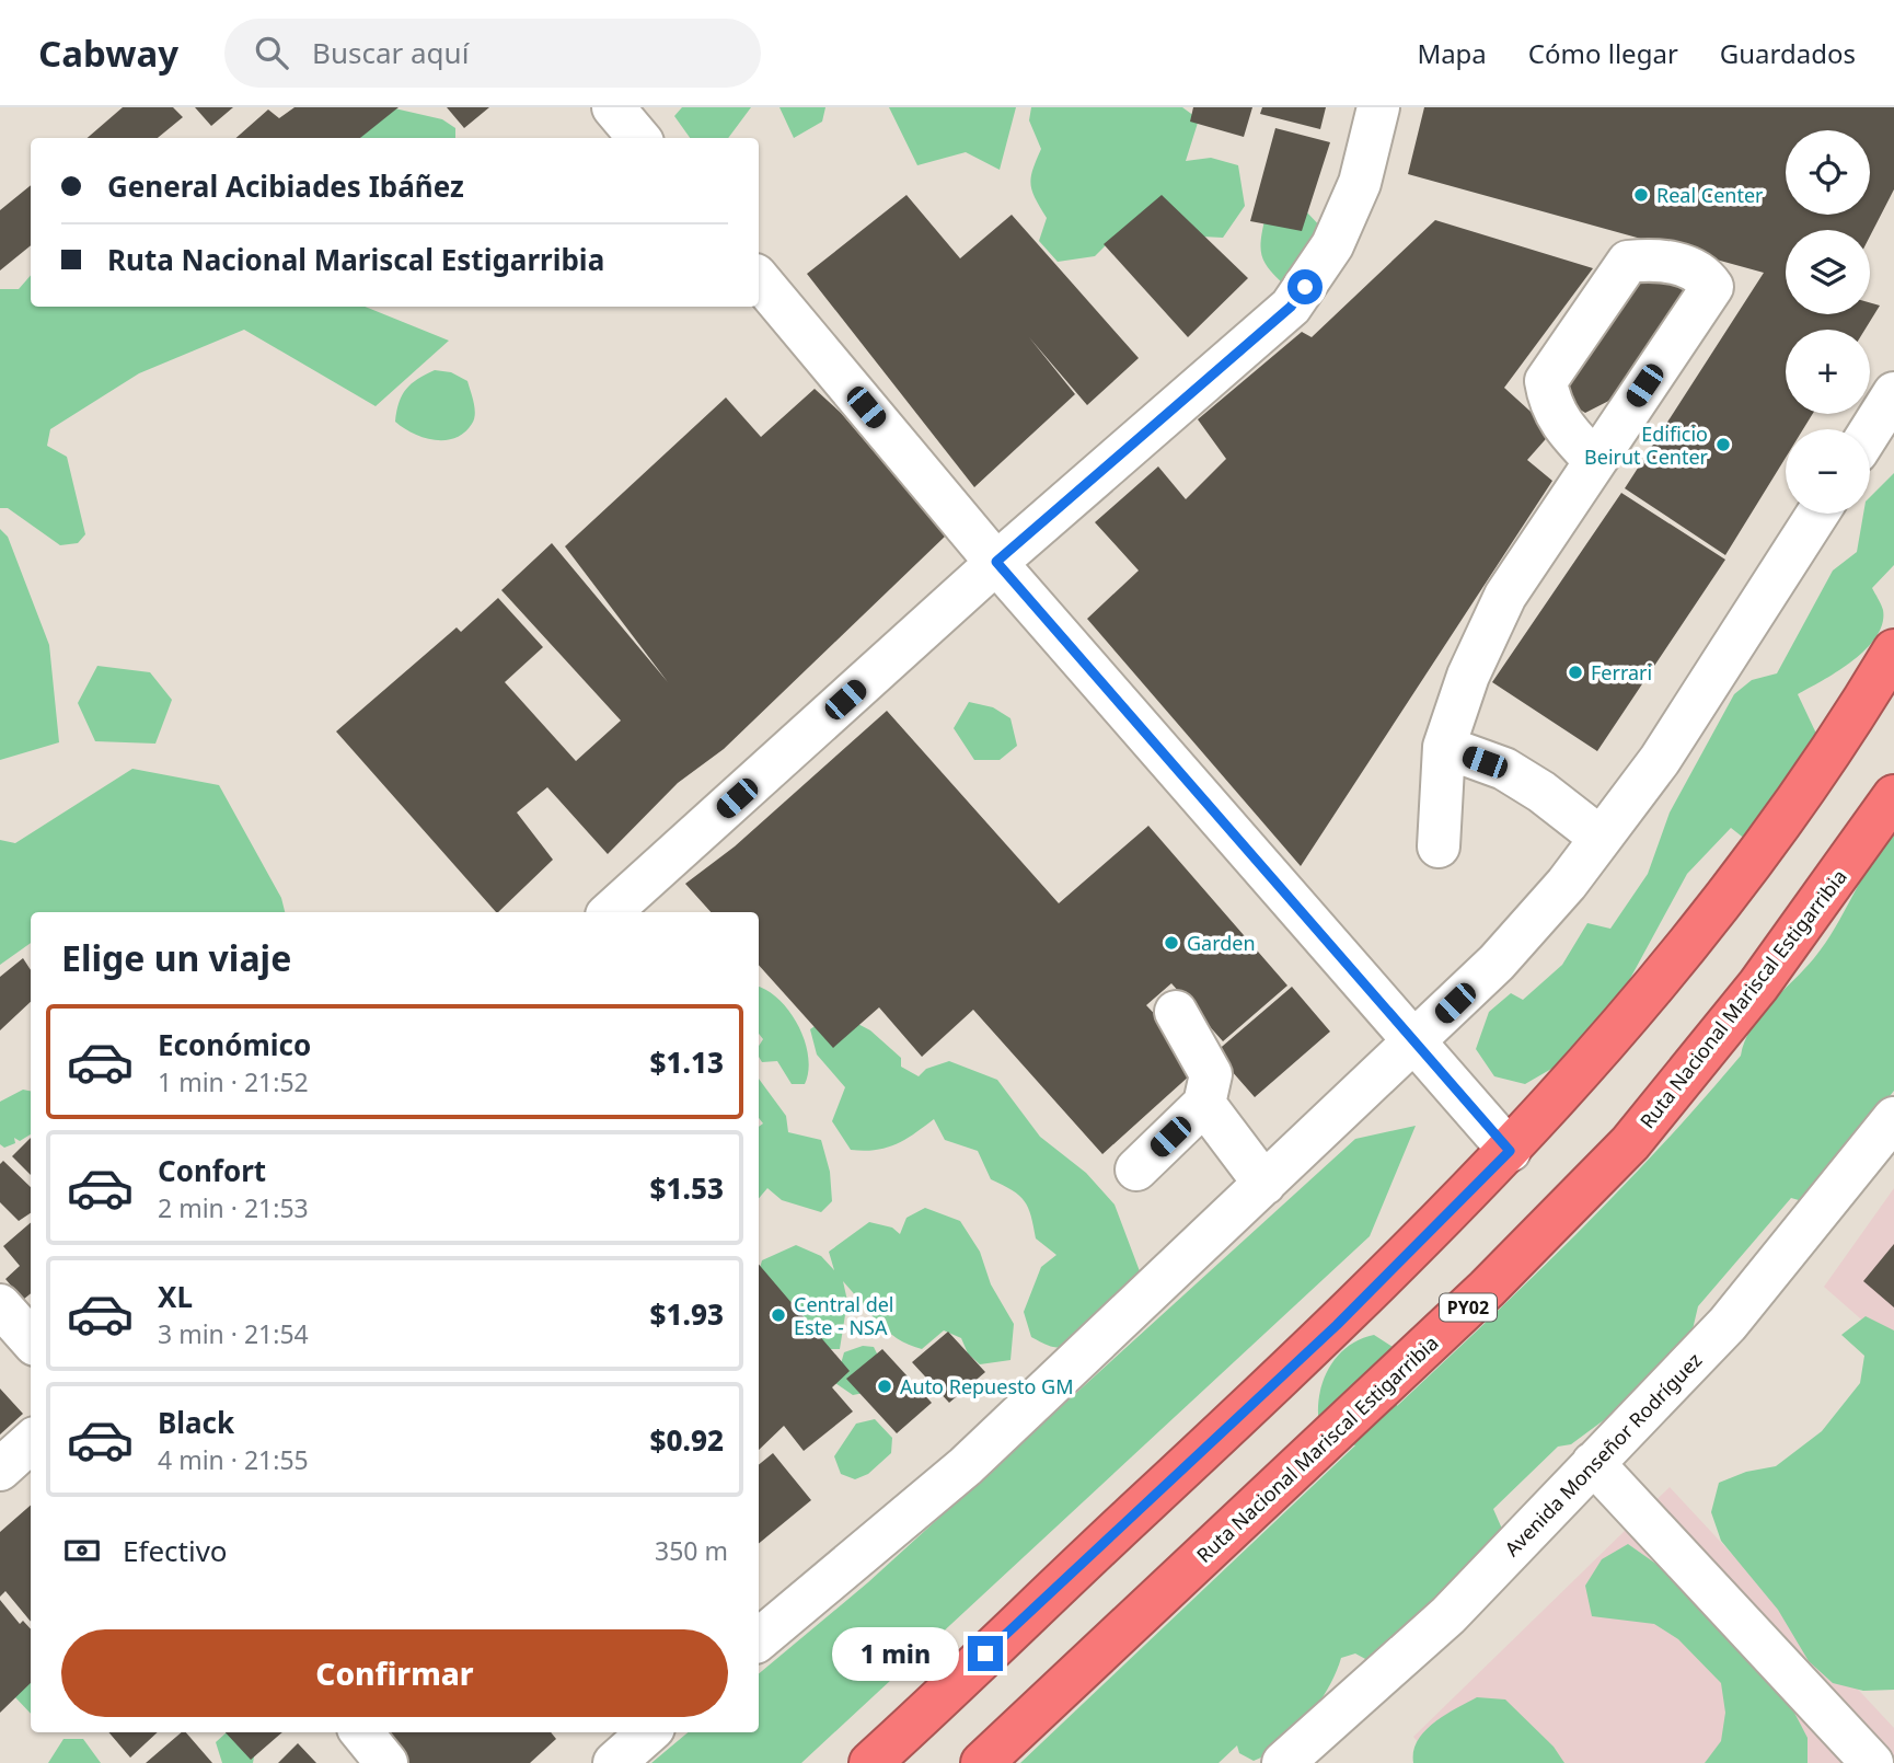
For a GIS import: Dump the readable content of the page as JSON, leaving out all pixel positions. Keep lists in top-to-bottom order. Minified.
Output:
{"streets":{"highway":["Ruta Nacional Mariscal Estigarribia","PY02"],"street":["Avenida Monseñor Rodríguez"]},"places":["Real Center","Edificio Beirut Center","Ferrari","Garden","Central del Este - NSA","Auto Repuesto GM"],"page":{"header":"Cabway","search":"Buscar aquí","nav":["Mapa","Cómo llegar","Guardados"],"map_buttons":["+","−"],"banner":["General Acibiades Ibáñez","Ruta Nacional Mariscal Estigarribia"],"heading":"Elige un viaje","list":[{"name":"Económico","note":"1 min · 21:52","value":"$1.13"},{"name":"Confort","note":"2 min · 21:53","value":"$1.53"},{"name":"XL","note":"3 min · 21:54","value":"$1.93"},{"name":"Black","note":"4 min · 21:55","value":"$0.92"}],"pay":["Efectivo","350 m"],"buttons":"Confirmar","bubble":"1 min"}}
